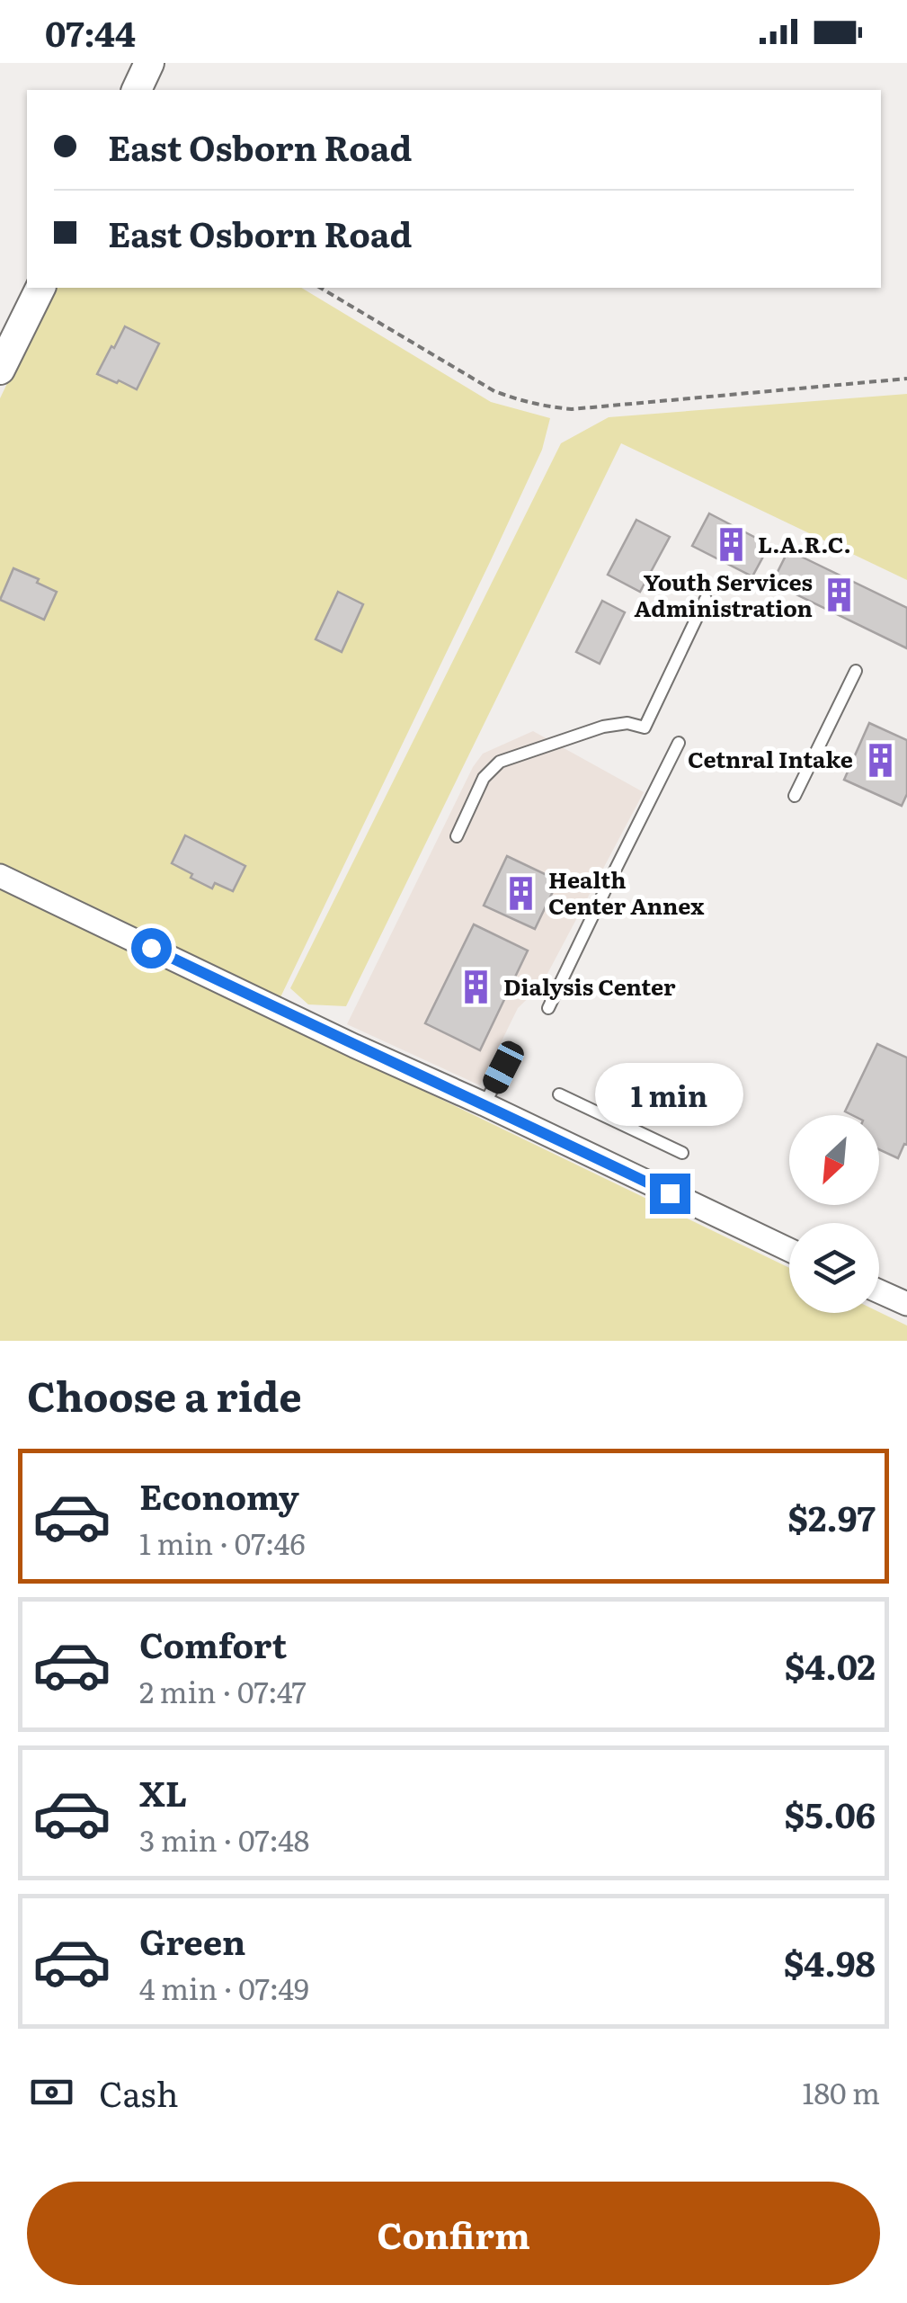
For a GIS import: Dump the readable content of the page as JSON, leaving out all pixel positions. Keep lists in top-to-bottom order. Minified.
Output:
{"places":{"building":["L.A.R.C.","Youth Services Administration","Cetnral Intake","Health Center Annex","Dialysis Center"]},"north":"bottom left","page":{"status":"07:44","banner":["East Osborn Road","East Osborn Road"],"bubble":"1 min","heading":"Choose a ride","list":[{"name":"Economy","note":"1 min · 07:46","value":"$2.97"},{"name":"Comfort","note":"2 min · 07:47","value":"$4.02"},{"name":"XL","note":"3 min · 07:48","value":"$5.06"},{"name":"Green","note":"4 min · 07:49","value":"$4.98"}],"pay":["Cash","180 m"],"buttons":"Confirm"}}
